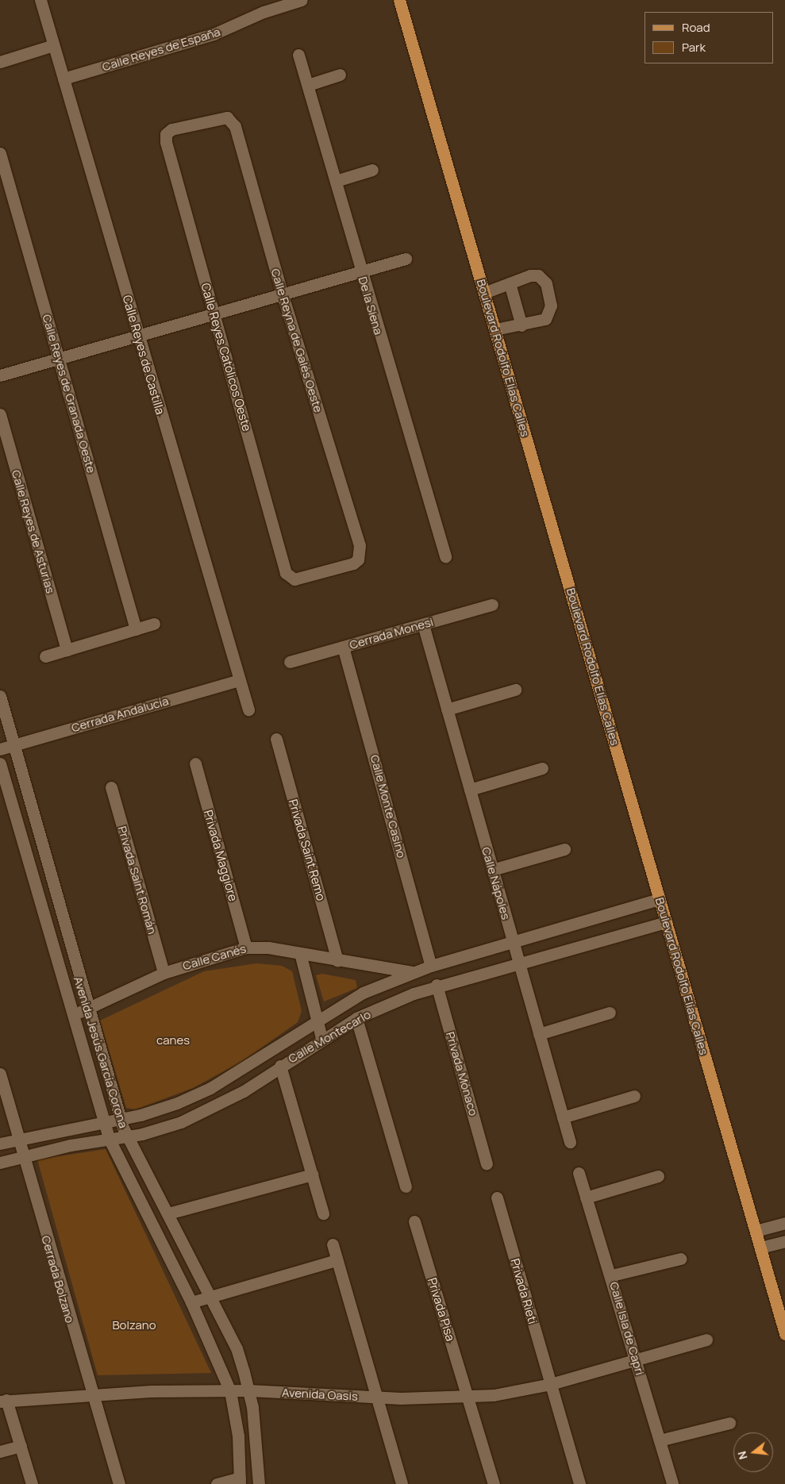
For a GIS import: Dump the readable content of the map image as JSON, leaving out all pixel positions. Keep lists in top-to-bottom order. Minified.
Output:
{"streets":{"main road":["Boulevard Rodolfo Elías Calles"],"street":["Calle Reyes de España","De la Siena","Calle Reyna de Galés Oeste","Calle Reyes de Castilla","Calle Reyes Católicos Oeste","Calle Reyes de Granada Oeste","Calle Reyes de Asturias","Cerrada Monesi","Cerrada Andalucía","Calle Monte Casino","Privada Saint Remo","Privada Maggiore","Privada Saint Román","Calle Nápoles","Calle Canés","Calle Montecarlo","Avenida Jesús García Corona","Privada Mónaco","Cerrada Bolzano","Privada Rieti","Privada Pisa","Calle Isla de Capri","Avenida Oasis"]},"crossings":[["Calle Reyes de España","Calle Reyes de Castilla"],["Calle Reyna de Galés Oeste","Calle Reyes Católicos Oeste"],["Calle Reyes de Castilla","Cerrada Andalucía"],["Boulevard Rodolfo Elías Calles","Calle Montecarlo"],["Cerrada Monesi","Calle Monte Casino"],["Cerrada Monesi","Calle Nápoles"],["Cerrada Andalucía","Avenida Jesús García Corona"],["Calle Monte Casino","Calle Montecarlo"],["Privada Saint Remo","Calle Canés"],["Privada Maggiore","Calle Canés"],["Privada Saint Román","Calle Canés"],["Calle Nápoles","Calle Montecarlo"],["Calle Canés","Calle Montecarlo"],["Calle Canés","Avenida Jesús García Corona"],["Calle Montecarlo","Avenida Jesús García Corona"],["Calle Montecarlo","Privada Mónaco"],["Calle Montecarlo","Cerrada Bolzano"],["Avenida Jesús García Corona","Avenida Oasis"],["Cerrada Bolzano","Avenida Oasis"],["Privada Rieti","Avenida Oasis"],["Privada Pisa","Avenida Oasis"],["Calle Isla de Capri","Avenida Oasis"]],"parks":["canes","Bolzano"],"legend":["Road","Park"],"north":"left"}
